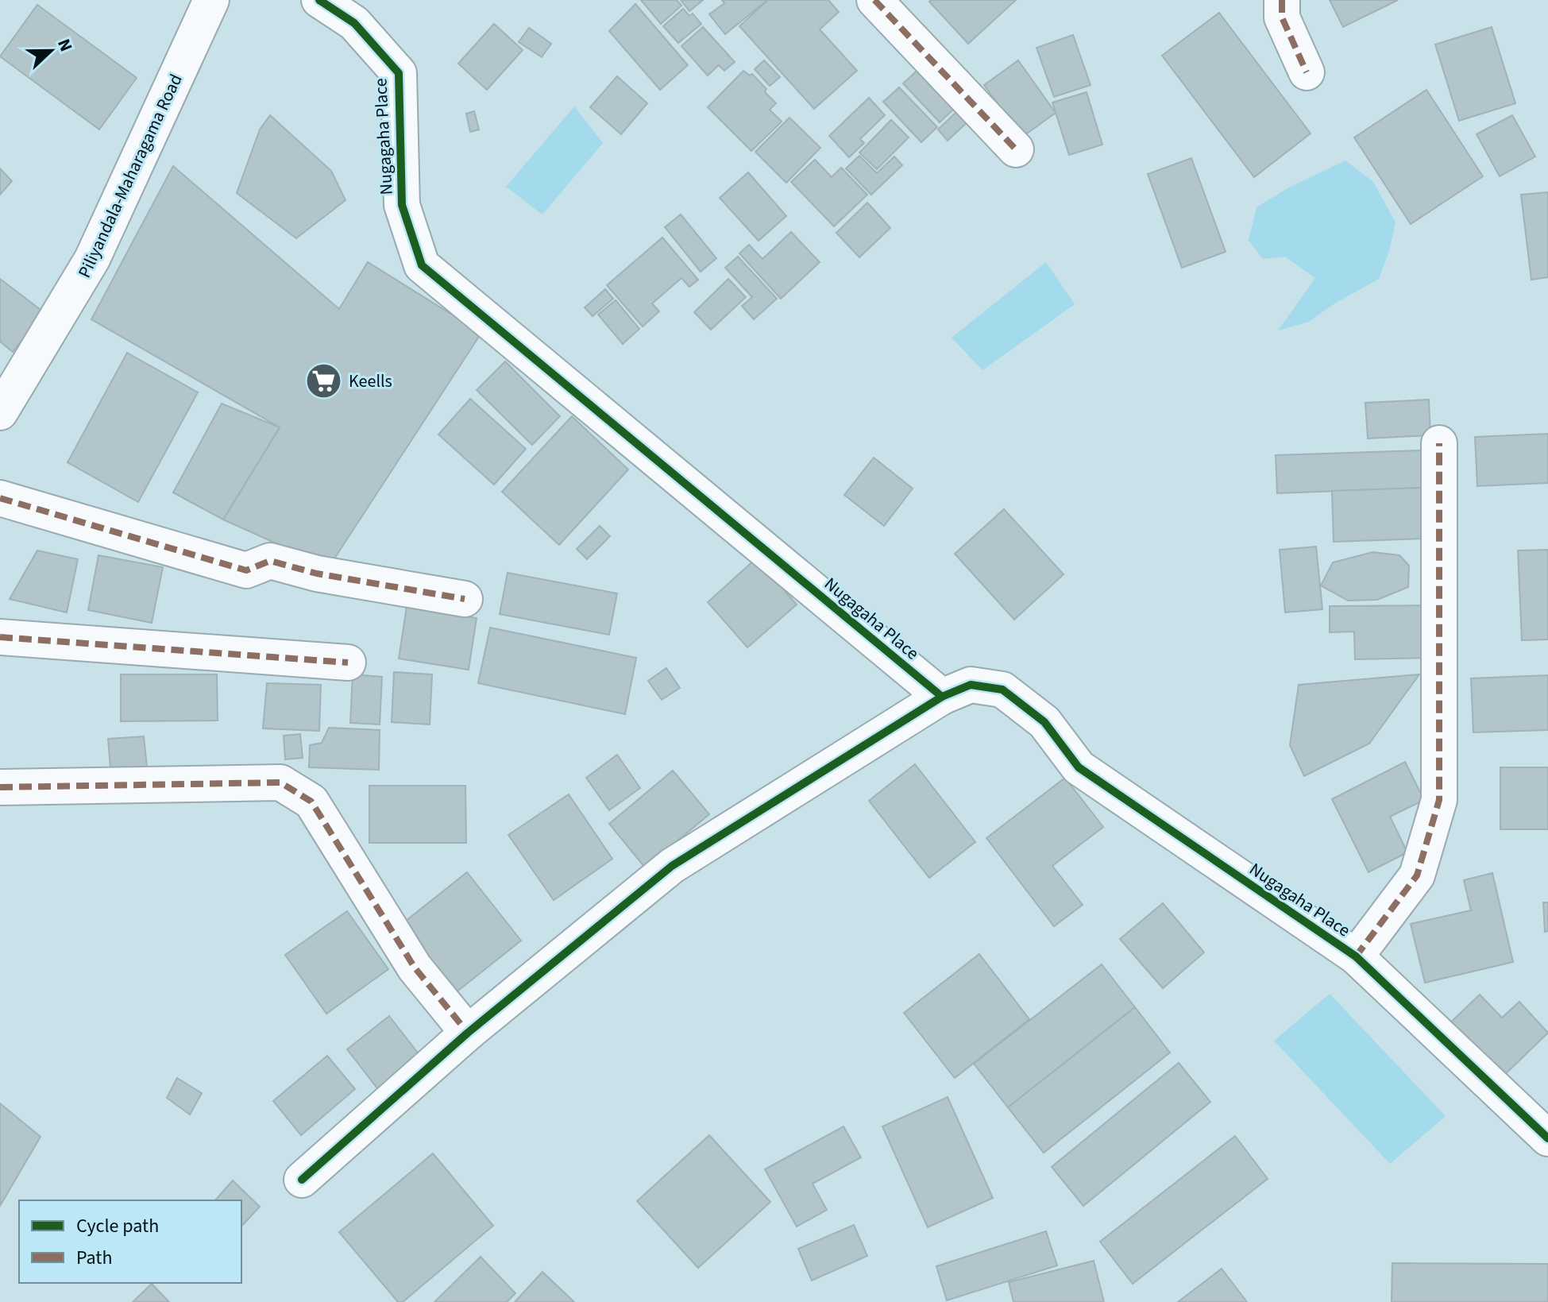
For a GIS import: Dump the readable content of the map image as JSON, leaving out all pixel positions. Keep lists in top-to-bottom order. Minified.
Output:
{"streets":{"street":["Nugagaha Place","Piliyandala-Maharagama Road"]},"places":{"supermarket":["Keells"]},"legend":["Cycle path","Path"],"north":"right"}
